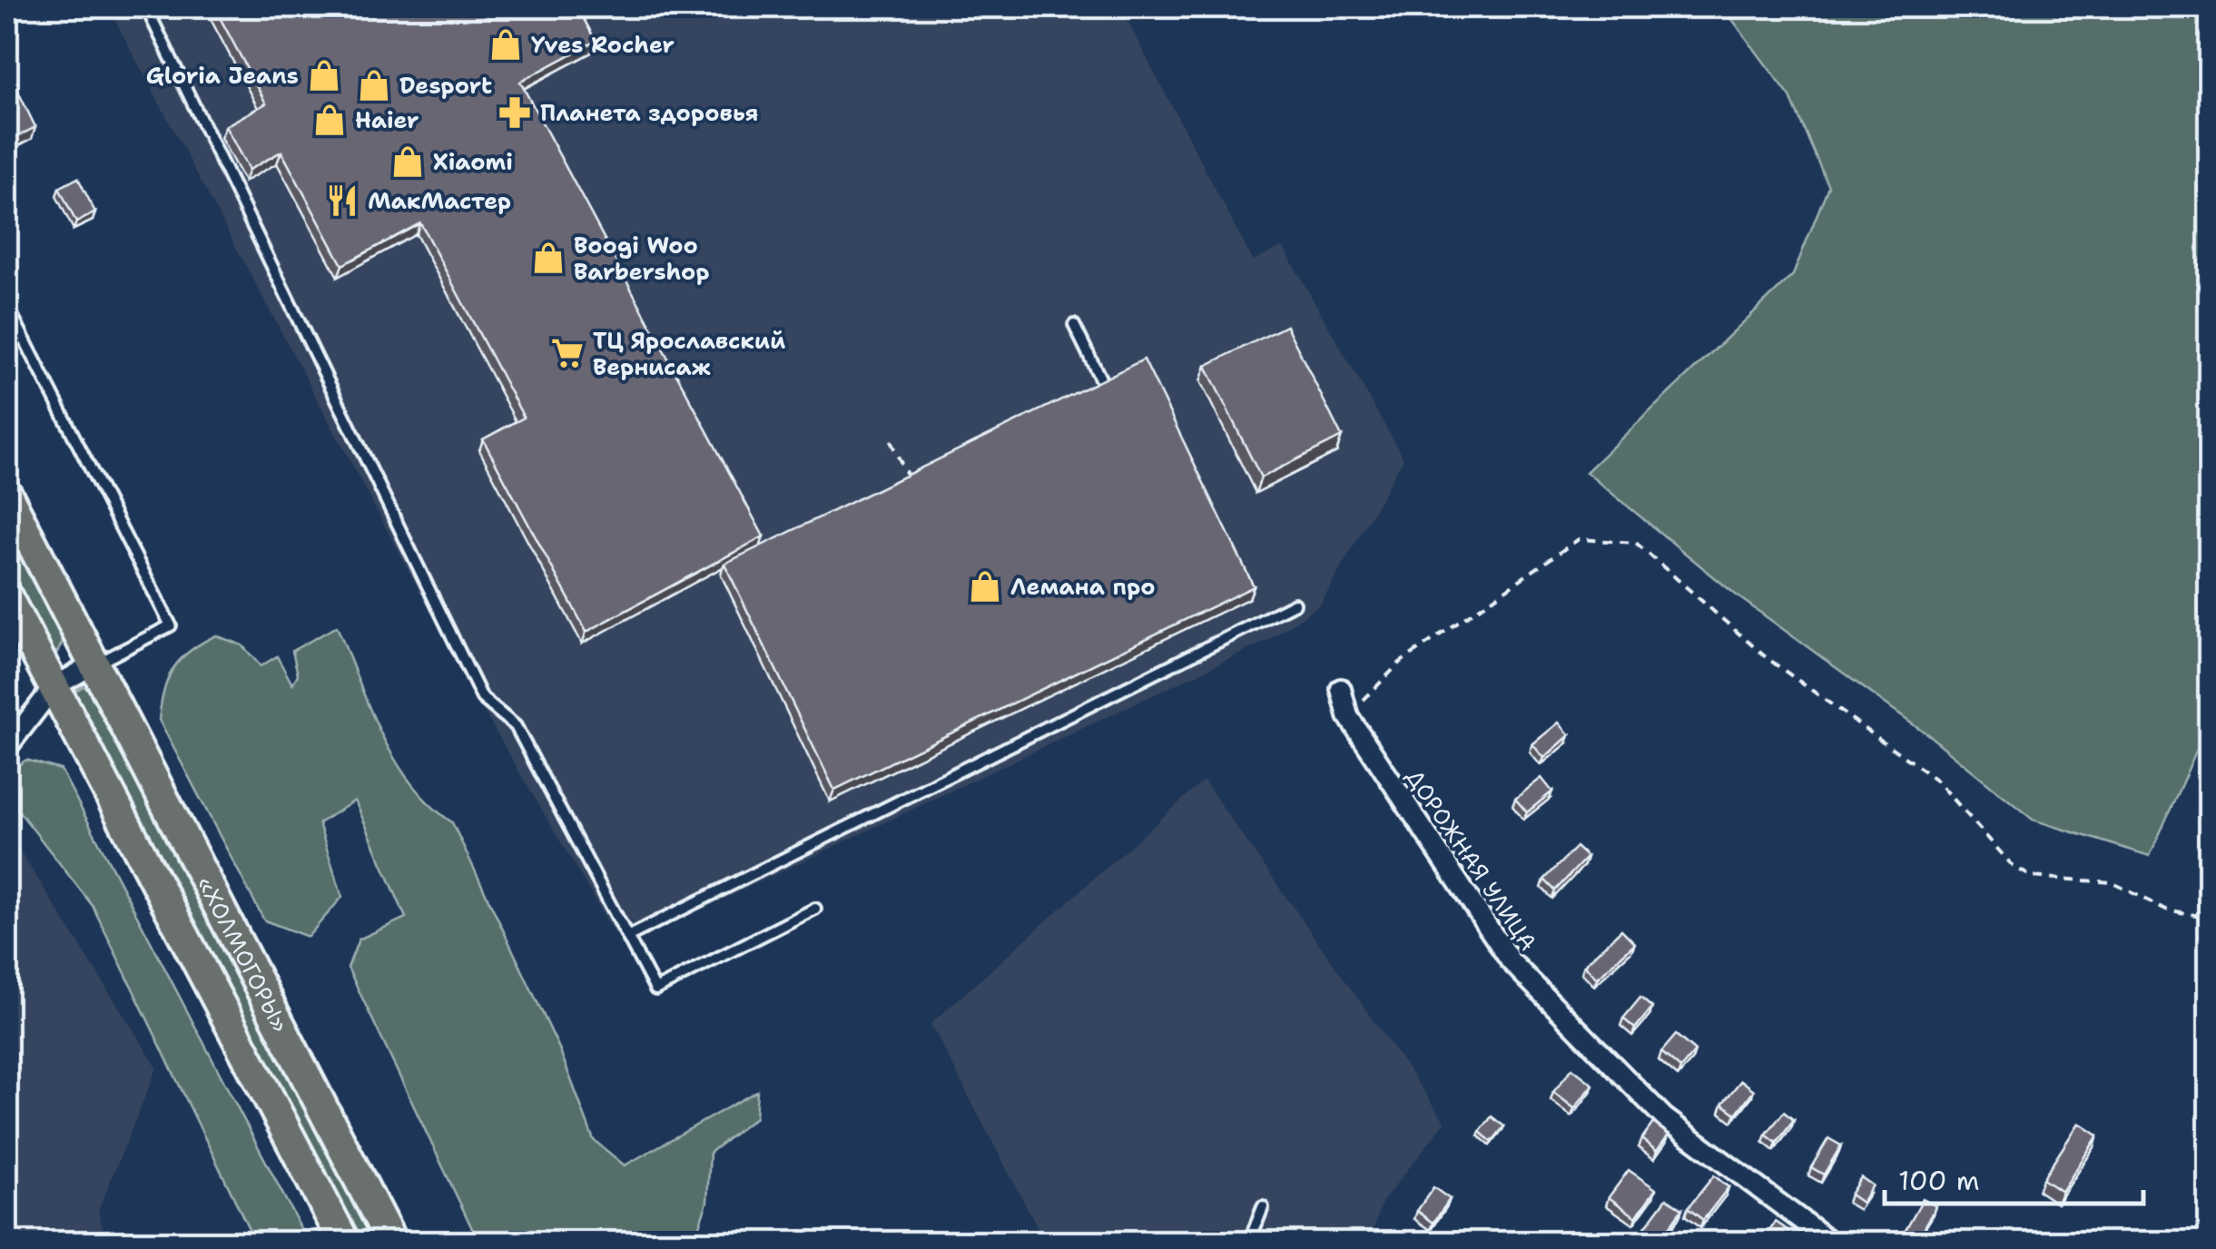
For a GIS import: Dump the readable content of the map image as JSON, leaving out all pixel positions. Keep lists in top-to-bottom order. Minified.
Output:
{"streets":{"highway":["«ХОЛМОГОРЫ»"],"street":["ДОРОЖНАЯ УЛИЦА"]},"places":{"shop":["Yves Rocher","Gloria Jeans","Desport","Haier","Xiaomi","Boogi Woo Barbershop","Лемана про"],"pharmacy":["Планета здоровья"],"restaurant":["МакМастер"],"supermarket":["ТЦ Ярославский Вернисаж"]},"scale_bar":"100 m"}
